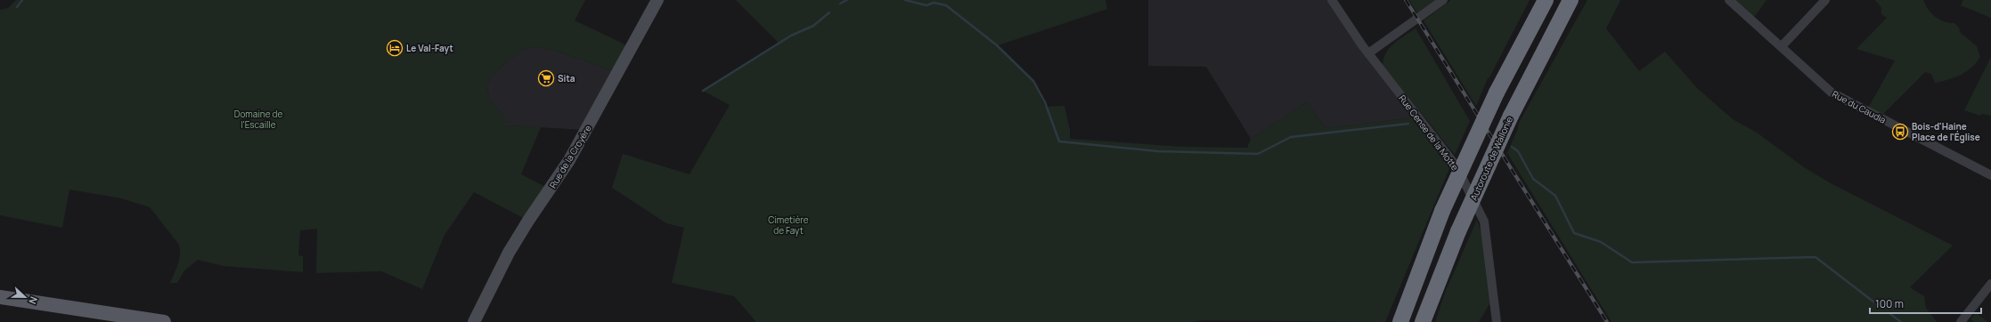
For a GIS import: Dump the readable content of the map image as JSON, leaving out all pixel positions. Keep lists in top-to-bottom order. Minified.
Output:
{"streets":{"highway":["Autoroute de Wallonie"],"street":["Rue du Caudia","Rue Cense de la Motte","Rue de la Croyère"]},"parks":["Domaine de l'Escaille","Cimetière de Fayt"],"places":{"hotel":["Le Val-Fayt"],"supermarket":["Sita"],"bus stop":["Bois-d'Haine Place de l'Église"]},"scale_bar":"100 m","north":"right"}
